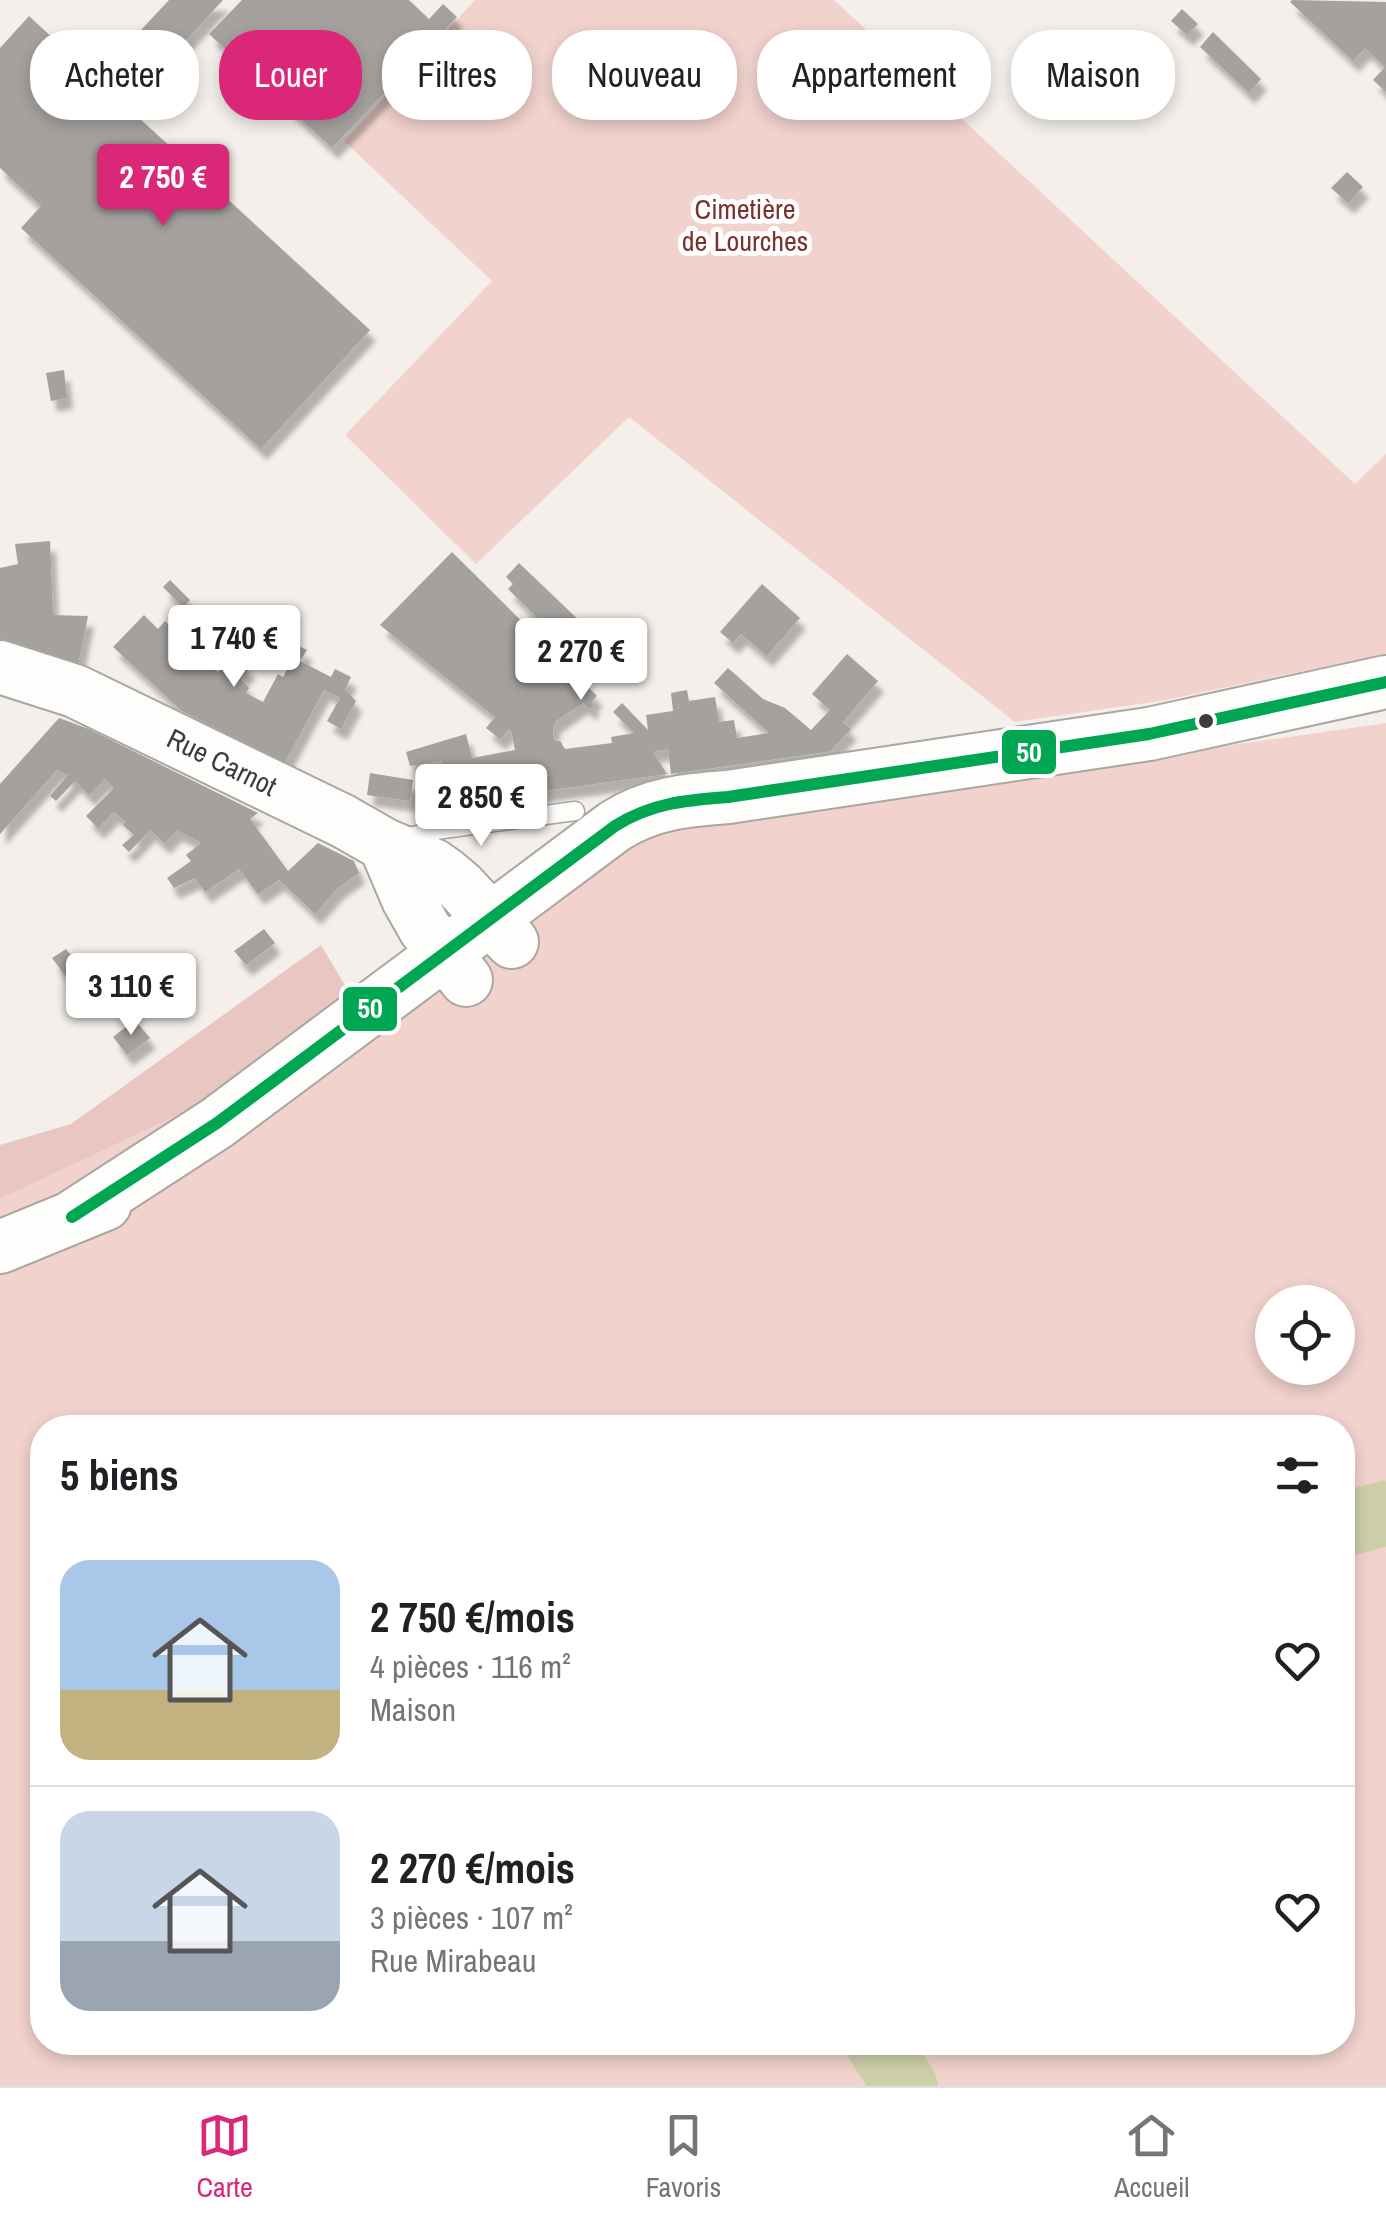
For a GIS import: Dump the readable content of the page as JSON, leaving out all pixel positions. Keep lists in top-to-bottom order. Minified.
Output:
{"streets":{"street":["Rue Carnot"]},"parks":["Cimetière de Lourches"],"lines":["transit line 50"],"page":{"chip":["Acheter","Louer","Filtres","Nouveau","Appartement","Maison"],"price":["2 750 €","1 740 €","2 270 €","2 850 €","3 110 €"],"heading":"5 biens","list":[{"name":"2 750 €/mois","note":"4 pièces · 116 m² · Maison"},{"name":"2 270 €/mois","note":"3 pièces · 107 m² · Rue Mirabeau"}],"tabs":["Carte","Favoris","Accueil"]}}
